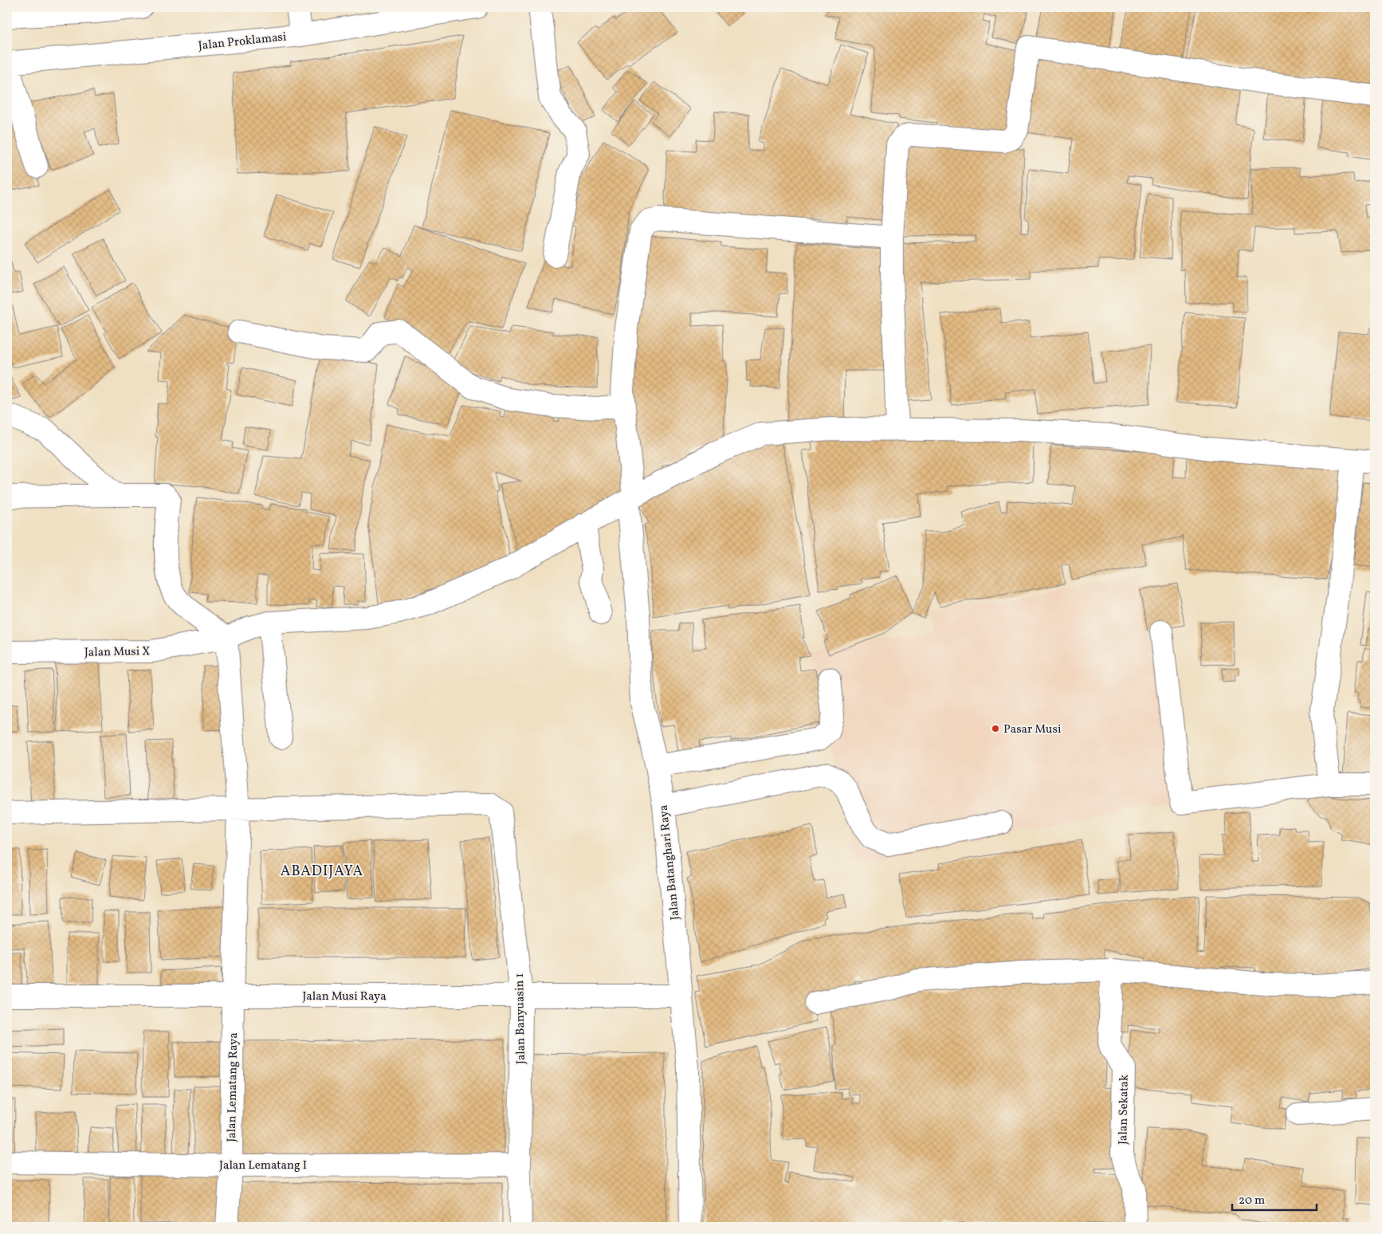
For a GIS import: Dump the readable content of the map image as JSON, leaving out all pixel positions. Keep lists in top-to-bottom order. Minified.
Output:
{"streets":{"street":["Jalan Proklamasi","Jalan Musi X","Jalan Batanghari Raya","Jalan Musi Raya","Jalan Banyuasin 1","Jalan Lematang Raya","Jalan Sekatak","Jalan Lematang I"]},"crossings":[["Jalan Musi X","Jalan Batanghari Raya"],["Jalan Musi X","Jalan Lematang Raya"],["Jalan Batanghari Raya","Jalan Musi Raya"],["Jalan Musi Raya","Jalan Banyuasin 1"],["Jalan Musi Raya","Jalan Lematang Raya"],["Jalan Banyuasin 1","Jalan Lematang Raya"],["Jalan Banyuasin 1","Jalan Lematang I"],["Jalan Lematang Raya","Jalan Lematang I"]],"districts":["ABADIJAYA"],"places":["Pasar Musi"],"scale_bar":"20 m"}
